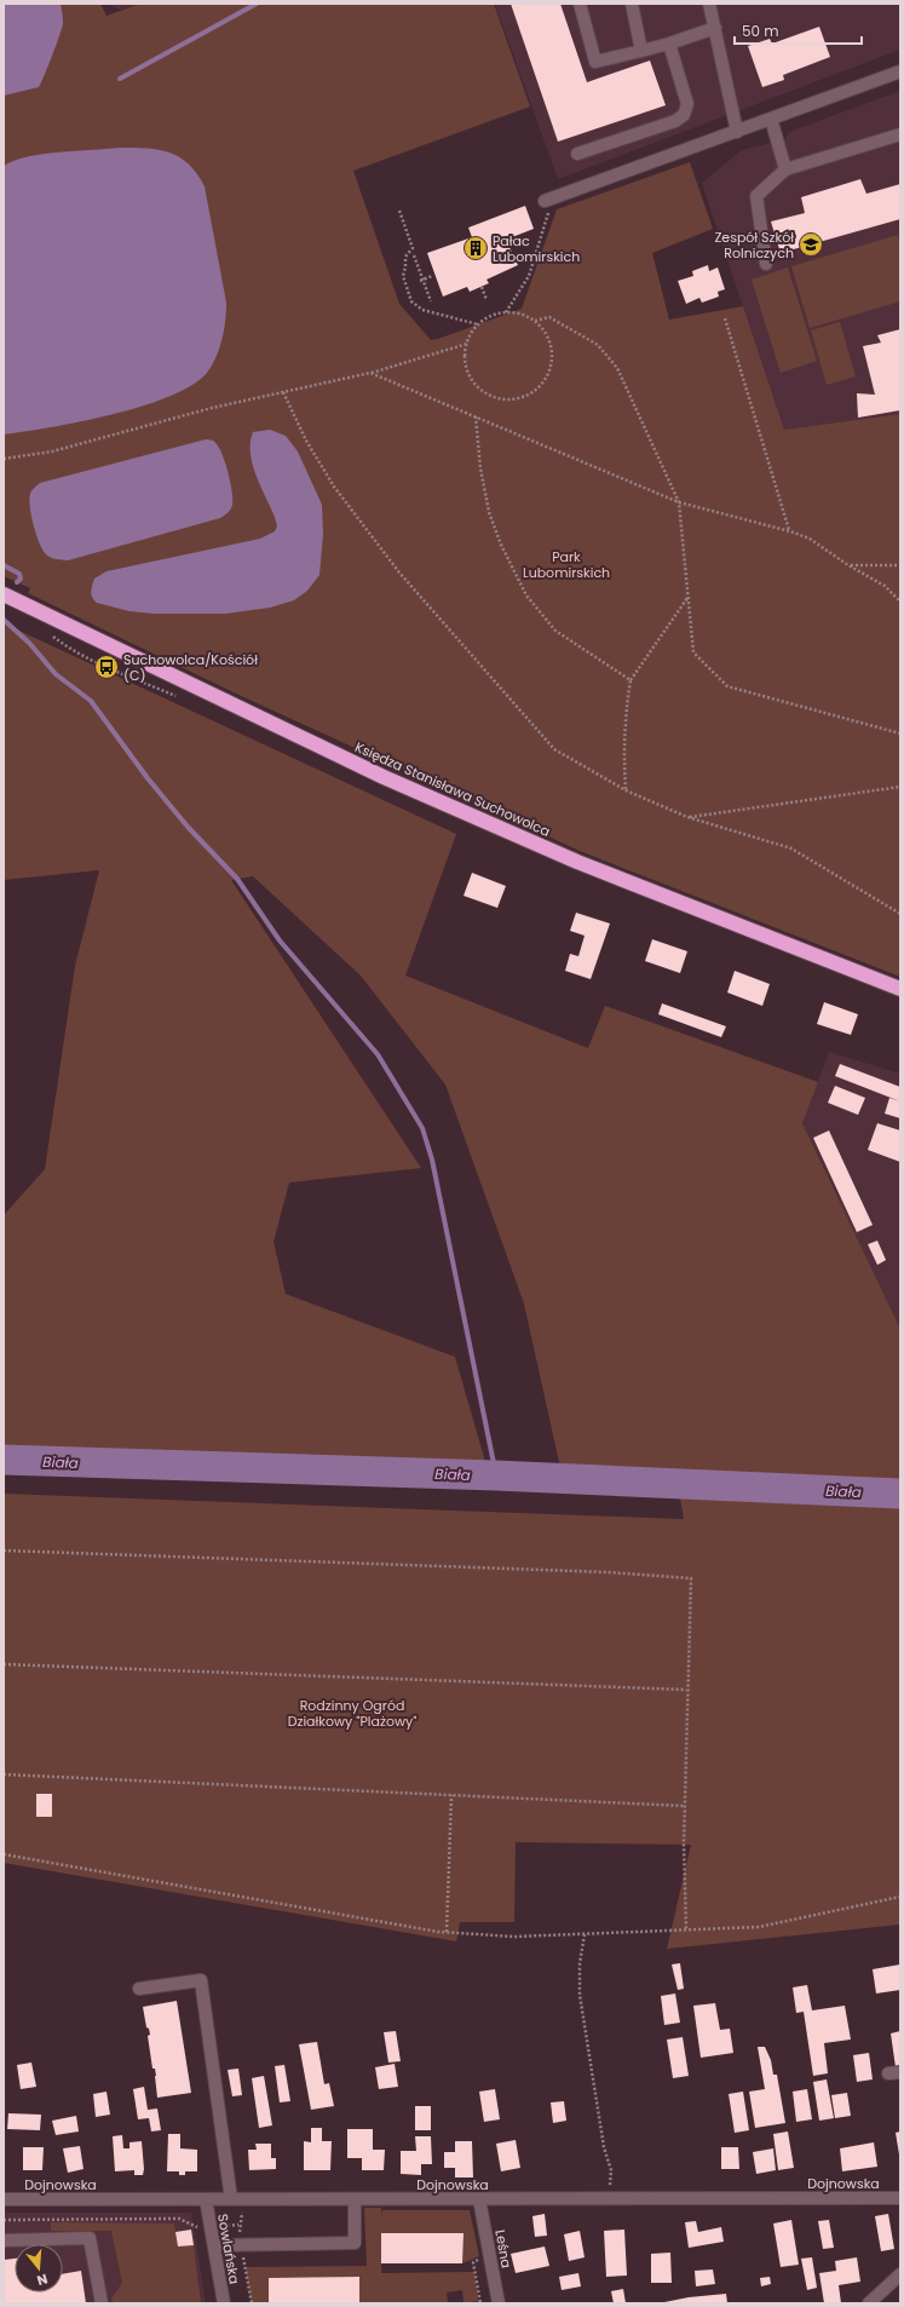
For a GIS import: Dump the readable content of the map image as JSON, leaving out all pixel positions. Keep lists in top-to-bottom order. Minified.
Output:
{"streets":{"highway":["Księdza Stanisława Suchowolca"],"street":["Dojnowska","Sowlańska","Leśna"]},"crossings":[["Dojnowska","Sowlańska"],["Dojnowska","Leśna"]],"water":["Biała"],"parks":["Park Lubomirskich","Rodzinny Ogród Działkowy \"Plażowy\""],"places":{"school or university":["Zespół Szkół Rolniczych"],"building":["Pałac Lubomirskich"],"bus stop":["Suchowolca/Kościół (C)"]},"scale_bar":"50 m","north":"bottom"}
